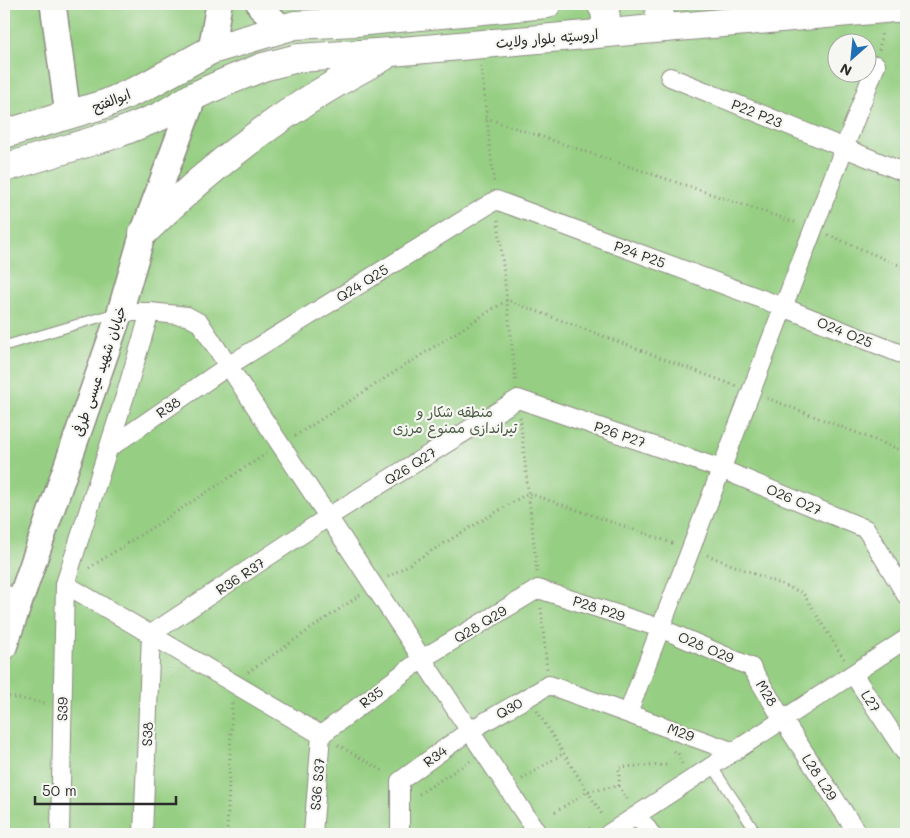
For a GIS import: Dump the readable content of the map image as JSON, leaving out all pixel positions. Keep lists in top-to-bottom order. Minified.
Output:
{"streets":{"main road":["اروسیّه بلوار ولایت","ابوالفتح"],"street":["P22 P23","P24 P25","Q24 Q25","O24 O25","خیابان شهید عیسی طرفی","R38","P26 P27","Q26 Q27","O26 O27","R36 R37","P28 P29","Q28 Q29","O28 O29","M28","R35","L27","Q30","S39","M29","S38","R34","L28 L29","S36 S37"]},"crossings":[["اروسیّه بلوار ولایت","خیابان شهید عیسی طرفی"],["P24 P25","Q24 Q25"],["P24 P25","O24 O25"],["Q24 Q25","R38"],["R38","S39"],["P26 P27","Q26 Q27"],["P26 P27","O26 O27"],["Q26 Q27","R36 R37"],["R36 R37","S38"],["P28 P29","Q28 Q29"],["P28 P29","O28 O29"],["Q28 Q29","R35"],["O28 O29","M28"],["M28","L28 L29"],["R35","S36 S37"],["Q30","M29"],["Q30","R34"]],"parks":["منطقه شکار و تیراندازی ممنوع مرزی"],"scale_bar":"50 m","north":"bottom left"}
